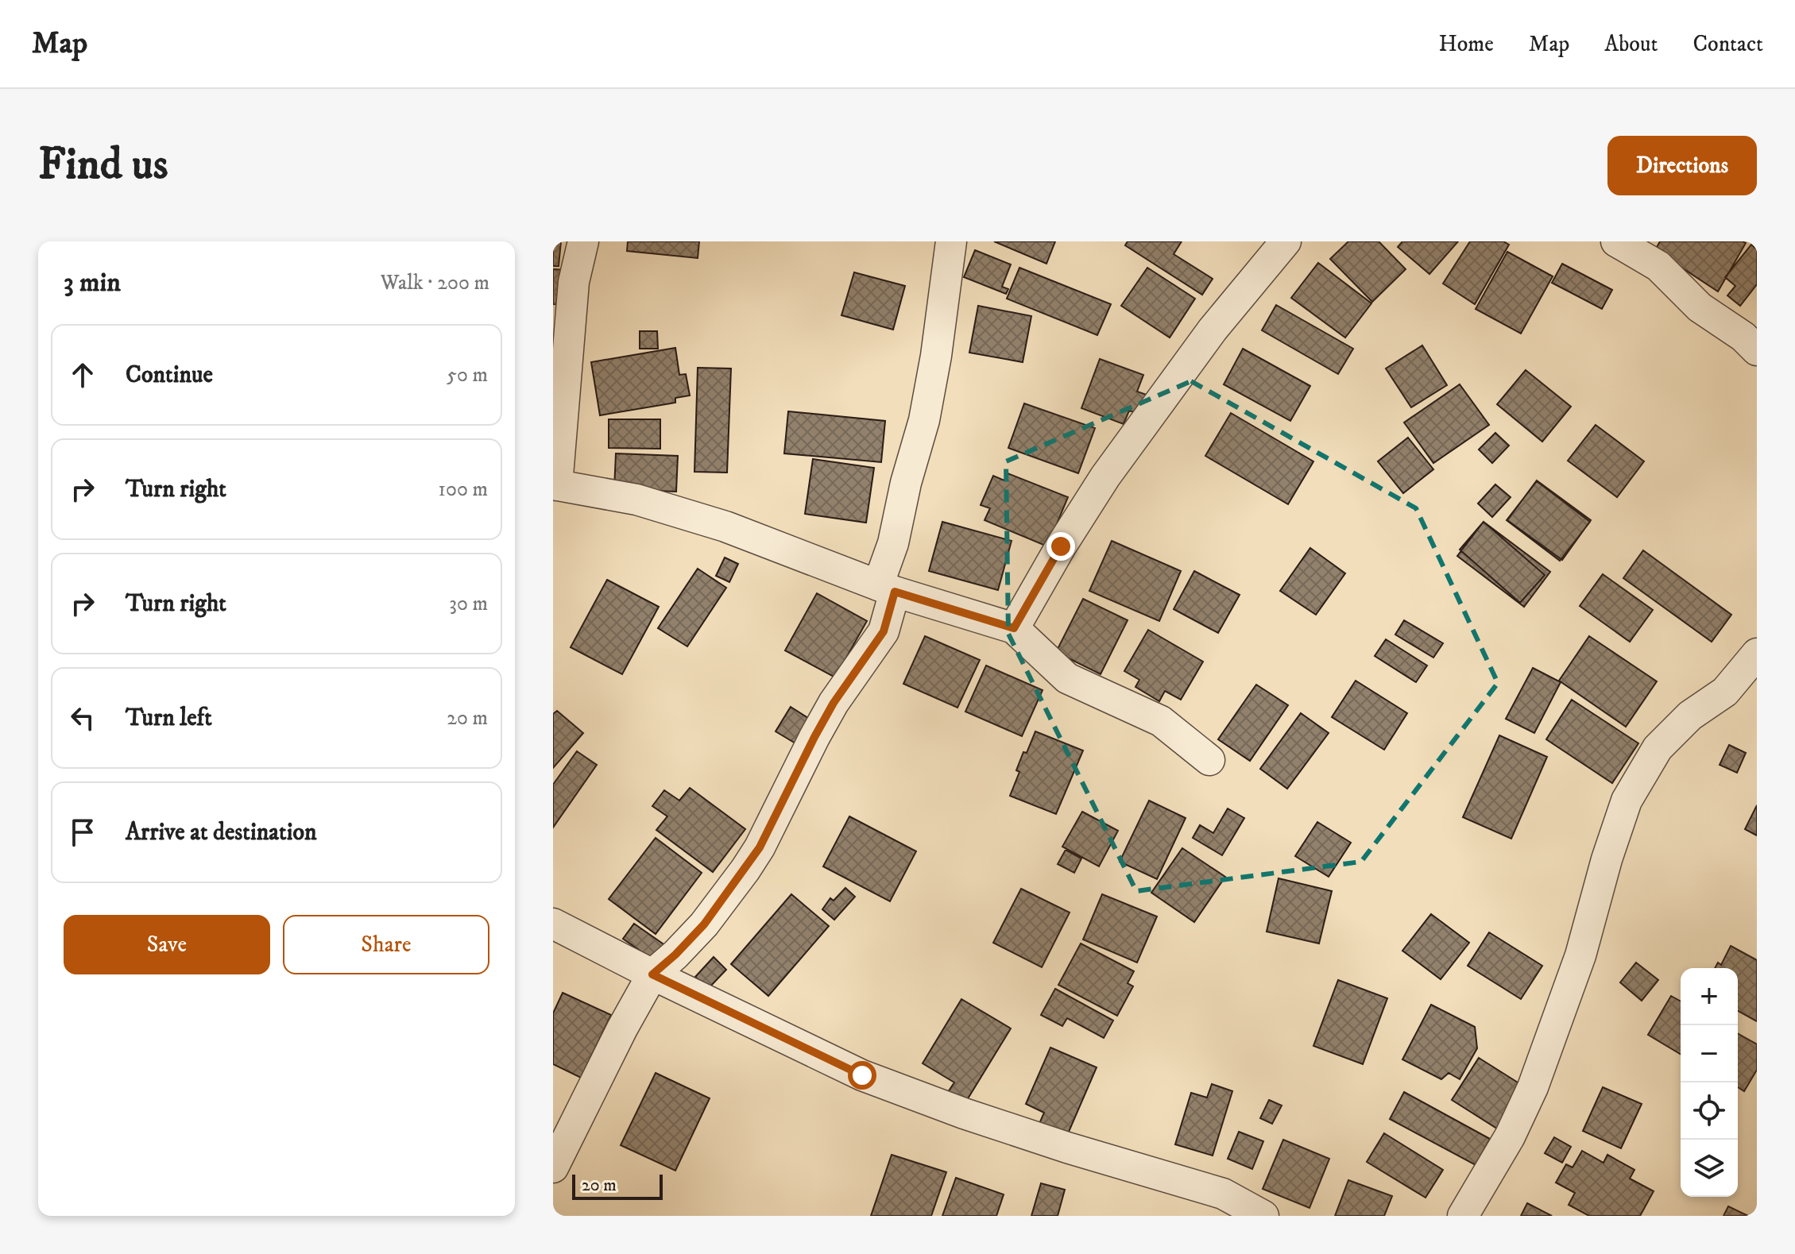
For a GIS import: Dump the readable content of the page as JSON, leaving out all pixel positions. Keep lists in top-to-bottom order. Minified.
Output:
{"scale_bar":"20 m","page":{"header":"Map","nav":["Home","Map","About","Contact"],"buttons":["Directions",["Save","Share"]],"title":"Find us","heading":["3 min","Walk · 200 m"],"list":[["Continue","50 m"],["Turn right","100 m"],["Turn right","30 m"],["Turn left","20 m"],"Arrive at destination"],"map_buttons":["+","−"],"scale":"20 m"}}
